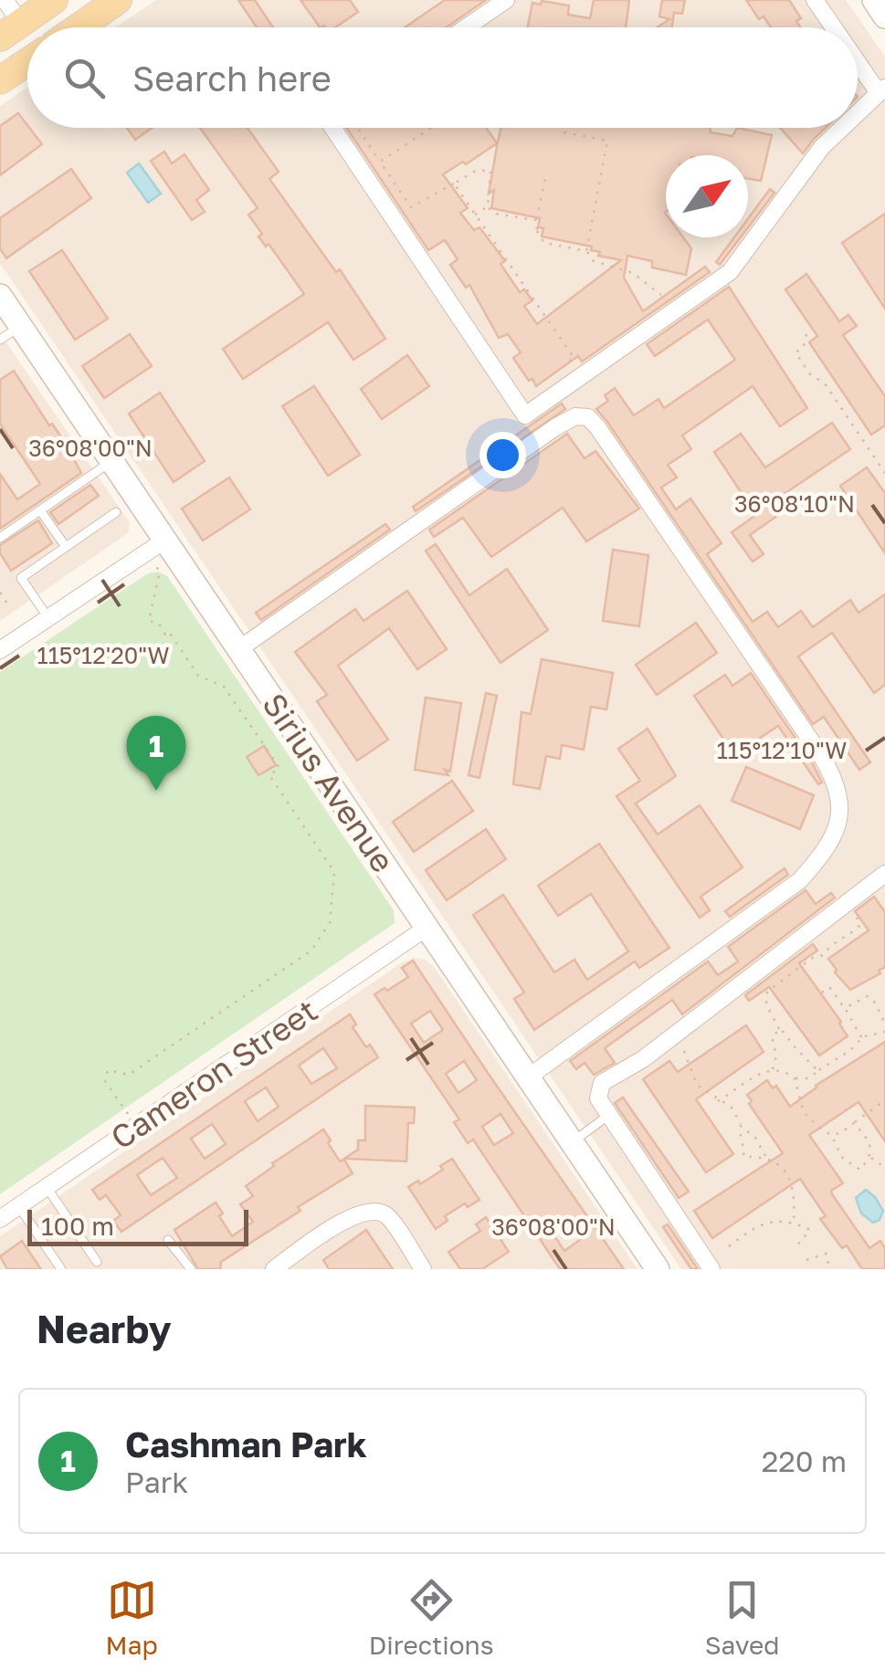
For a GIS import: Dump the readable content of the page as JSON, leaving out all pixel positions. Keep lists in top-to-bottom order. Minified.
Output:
{"streets":{"street":["Sirius Avenue","Cameron Street"]},"crossings":[["Sirius Avenue","Cameron Street"]],"scale_bar":"100 m","north":"top right","page":{"search":"Search here","pins":"1","scale":"100 m","heading":"Nearby","list":[{"mark":"1","name":"Cashman Park","note":"Park","value":"220 m"}],"nav":["Map","Directions","Saved"]},"coordinates":["36°08'00\"N","36°08'10\"N","115°12'20\"W","115°12'10\"W"]}
